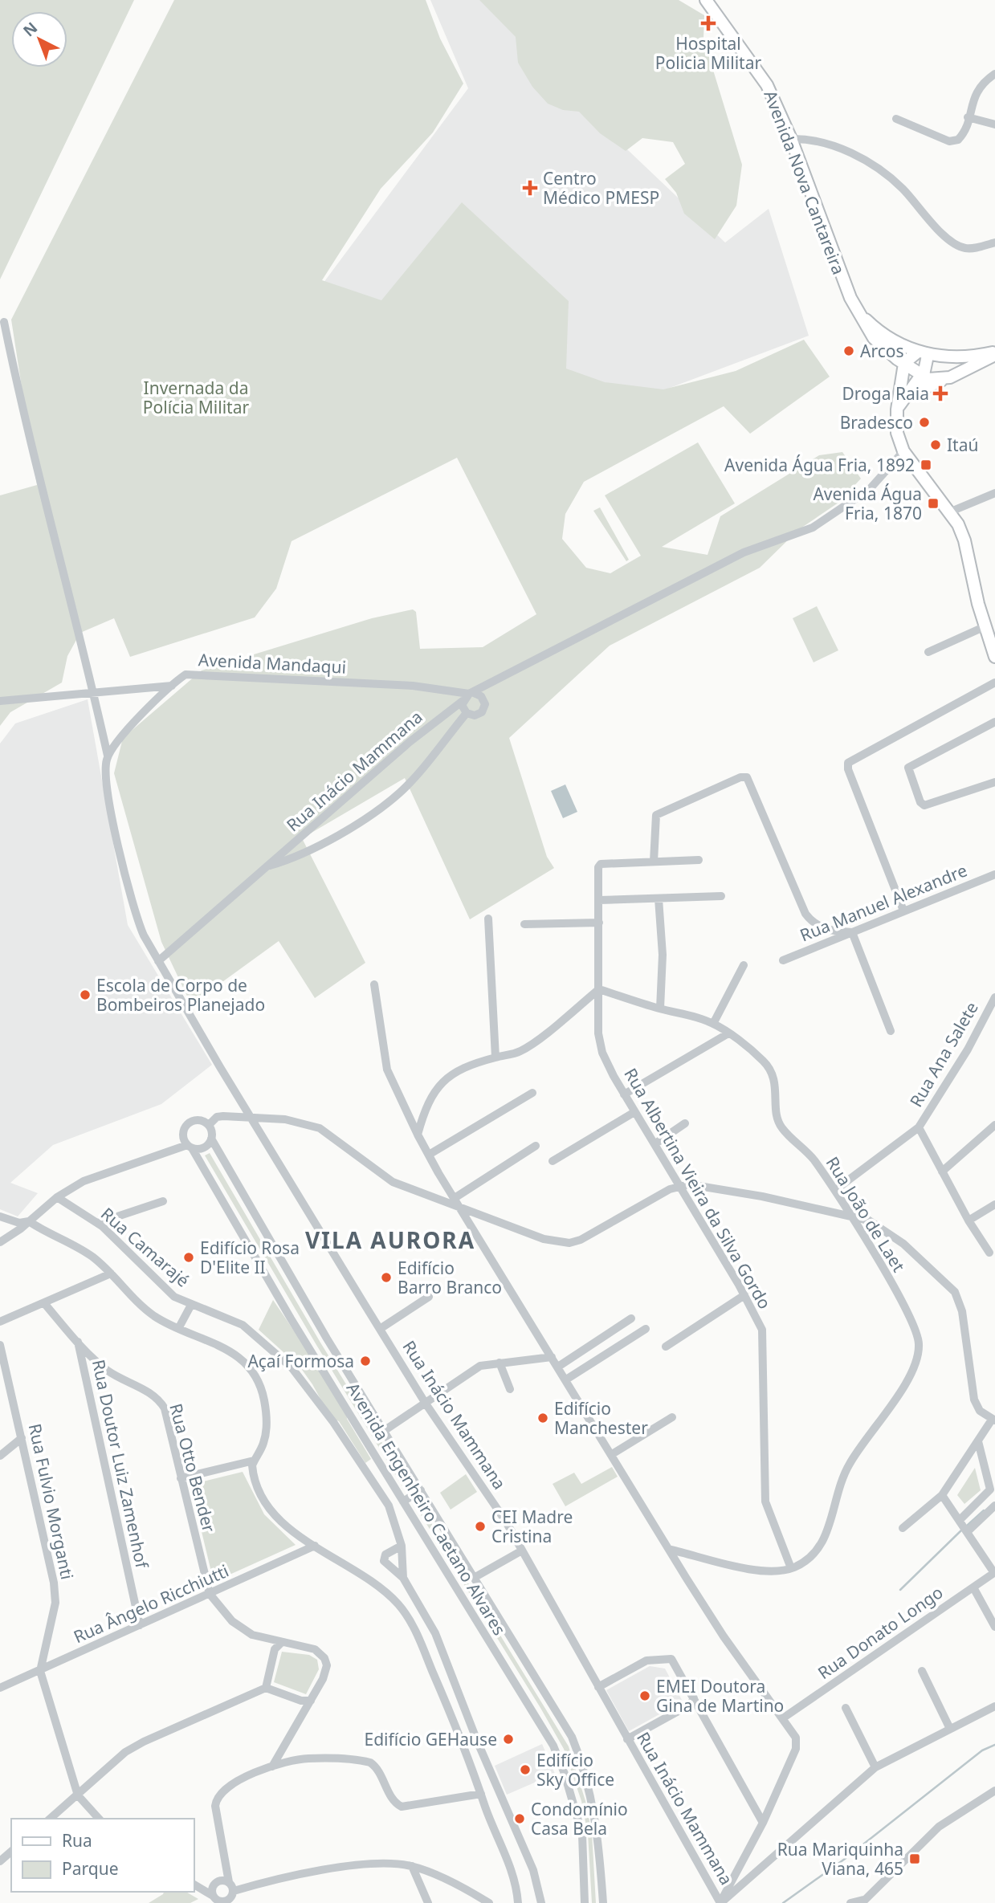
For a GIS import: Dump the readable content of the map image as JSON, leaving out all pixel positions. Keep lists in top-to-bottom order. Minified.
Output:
{"streets":{"main road":["Avenida Nova Cantareira"],"street":["Avenida Mandaqui","Rua Inácio Mammana","Rua Manuel Alexandre","Rua Ana Salete","Rua Albertina Vieira da Silva Gordo","Rua João de Laet","Rua Camarajé","Rua Doutor Luiz Zamenhof","Rua Otto Bender","Rua Fulvio Morganti","Avenida Engenheiro Caetano Alvares","Rua Ângelo Ricchiutti","Rua Donato Longo"]},"crossings":[["Avenida Mandaqui","Rua Inácio Mammana"],["Rua Albertina Vieira da Silva Gordo","Rua João de Laet"],["Rua Doutor Luiz Zamenhof","Rua Otto Bender"],["Rua Doutor Luiz Zamenhof","Rua Ângelo Ricchiutti"],["Rua Otto Bender","Rua Ângelo Ricchiutti"],["Rua Fulvio Morganti","Rua Ângelo Ricchiutti"]],"districts":["VILA AURORA"],"parks":["Invernada da Polícia Militar"],"places":{"health":["Hospital Policia Militar","Centro Médico PMESP","Droga Raia"],"other":["Arcos","Bradesco","Itaú","Escola de Corpo de Bombeiros Planejado","Edifício Rosa D'Elite II","Edifício Barro Branco","Açaí Formosa","Edifício Manchester","CEI Madre Cristina","EMEI Doutora Gina de Martino","Edifício GEHause","Edifício Sky Office","Condomínio Casa Bela"],"transit":["Avenida Água Fria, 1892","Avenida Água Fria, 1870","Rua Mariquinha Viana, 465"]},"legend":["Rua","Parque"],"north":"top left"}
